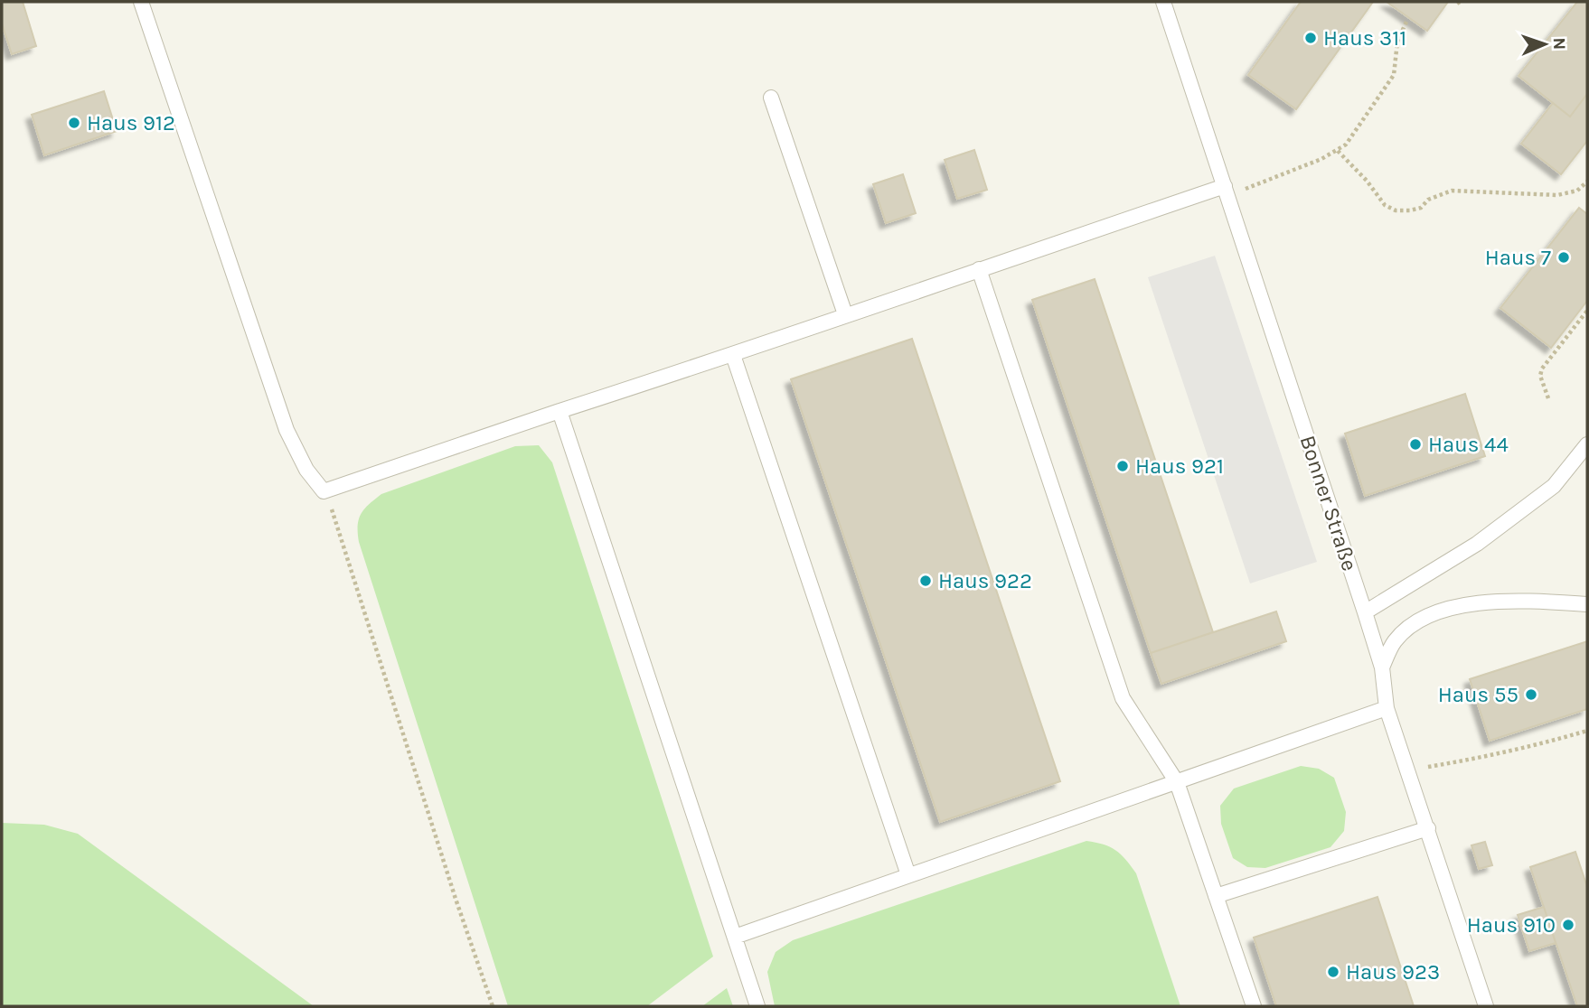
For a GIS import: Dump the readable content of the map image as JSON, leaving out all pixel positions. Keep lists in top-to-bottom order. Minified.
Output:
{"streets":{"lane":["Bonner Straße"]},"places":["Haus 311","Haus 912","Haus 7","Haus 44","Haus 921","Haus 922","Haus 55","Haus 910","Haus 923"],"north":"right"}
